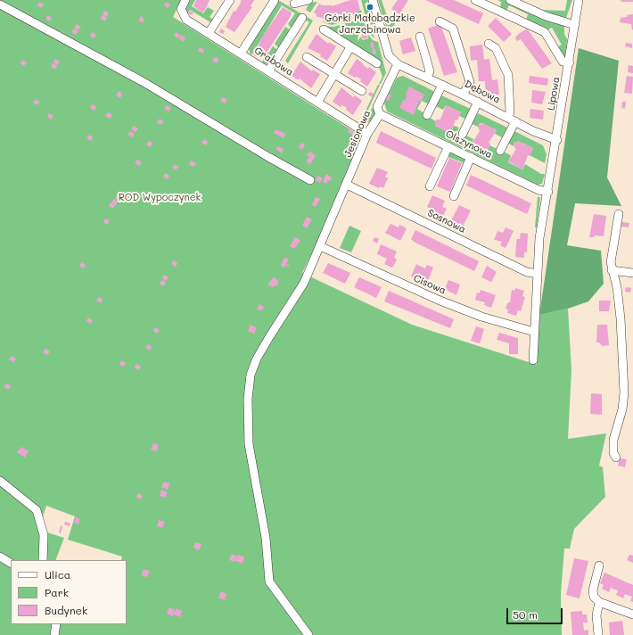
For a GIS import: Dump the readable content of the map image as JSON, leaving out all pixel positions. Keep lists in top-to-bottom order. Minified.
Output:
{"streets":{"street":["Grabowa","Dębowa","Lipowa","Jesionowa","Olszynowa","Sosnowa","Cisowa"]},"crossings":[["Grabowa","Jesionowa"],["Dębowa","Lipowa"],["Dębowa","Jesionowa"],["Lipowa","Olszynowa"],["Lipowa","Sosnowa"],["Lipowa","Cisowa"],["Jesionowa","Olszynowa"],["Jesionowa","Sosnowa"],["Jesionowa","Cisowa"]],"parks":["ROD Wypoczynek"],"places":["Górki Małobądzkie Jarzębinowa"],"legend":["Ulica","Park","Budynek"],"scale_bar":"50 m"}
